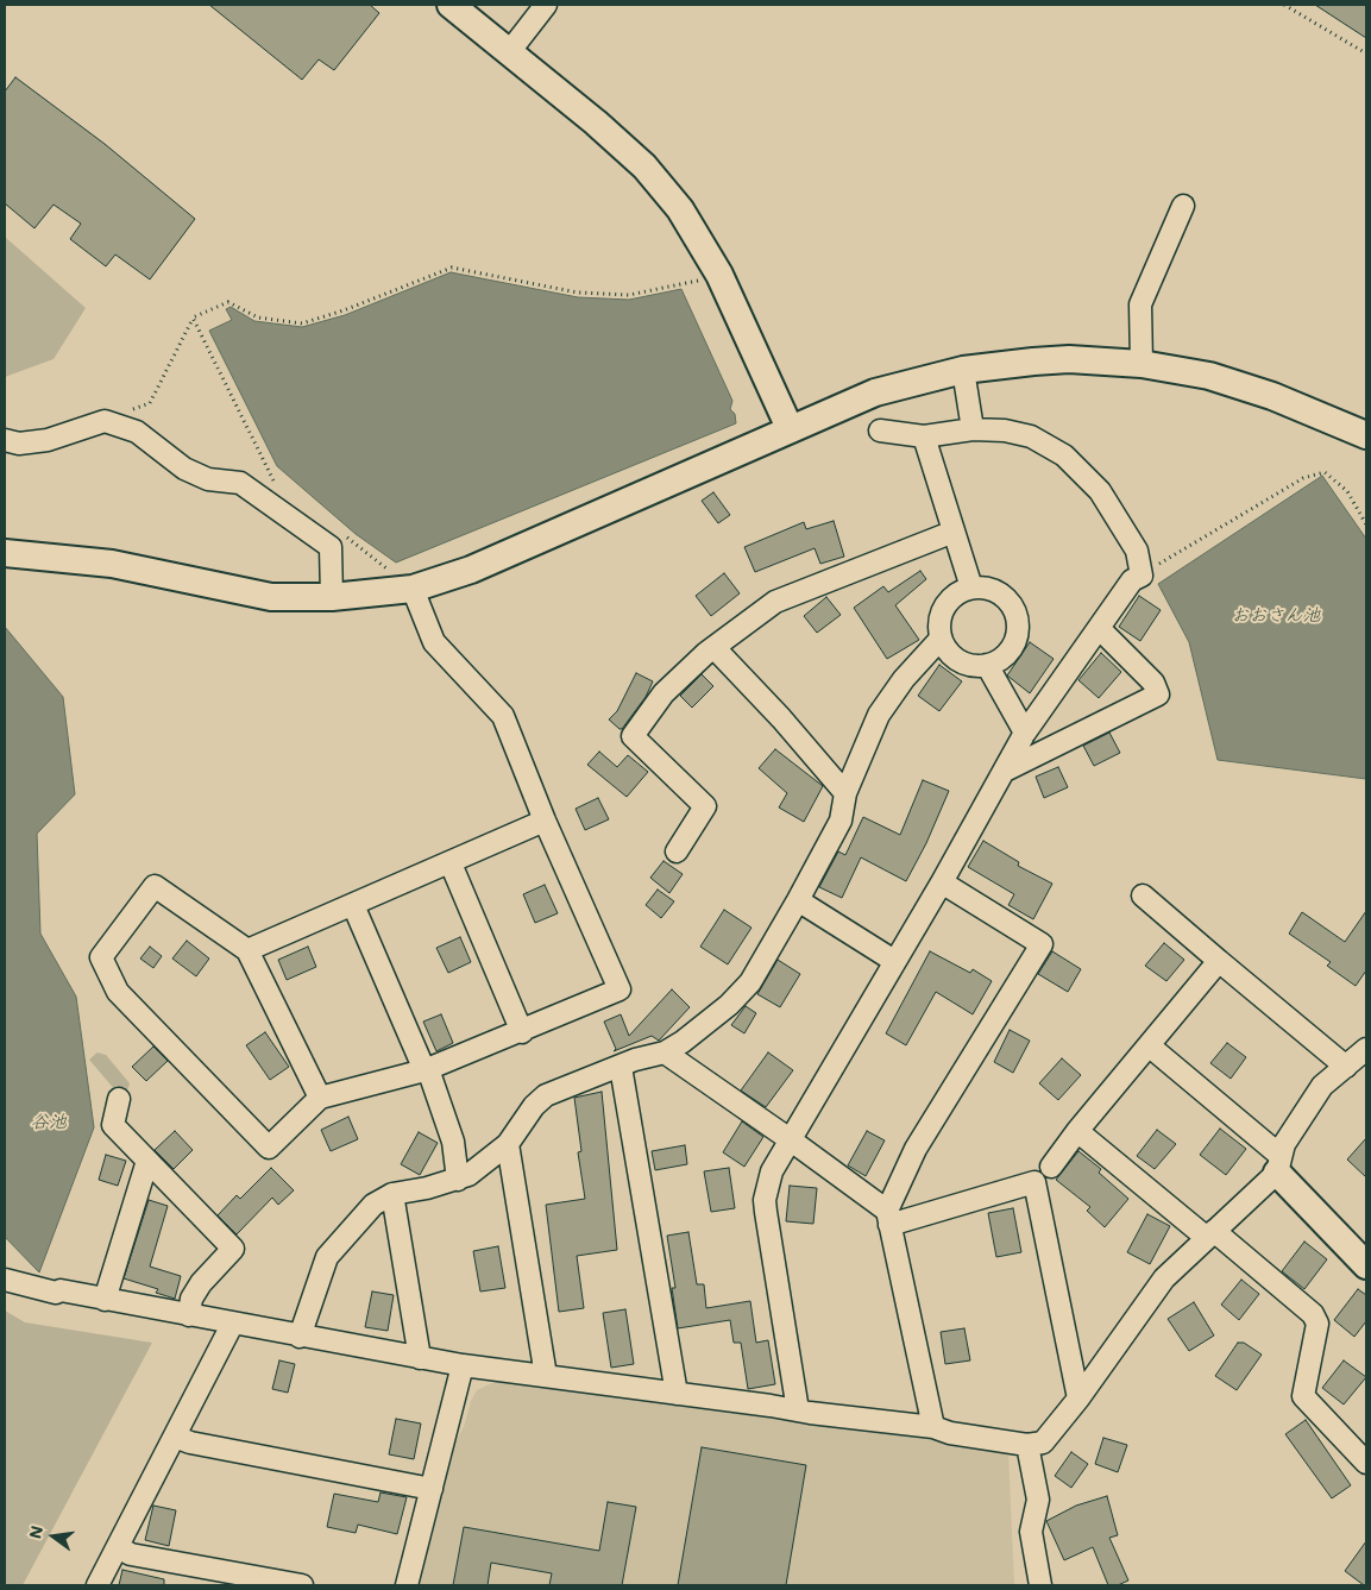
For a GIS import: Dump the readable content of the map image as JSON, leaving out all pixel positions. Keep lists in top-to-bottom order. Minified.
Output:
{"water":["おおさん池","谷池"],"north":"left"}
